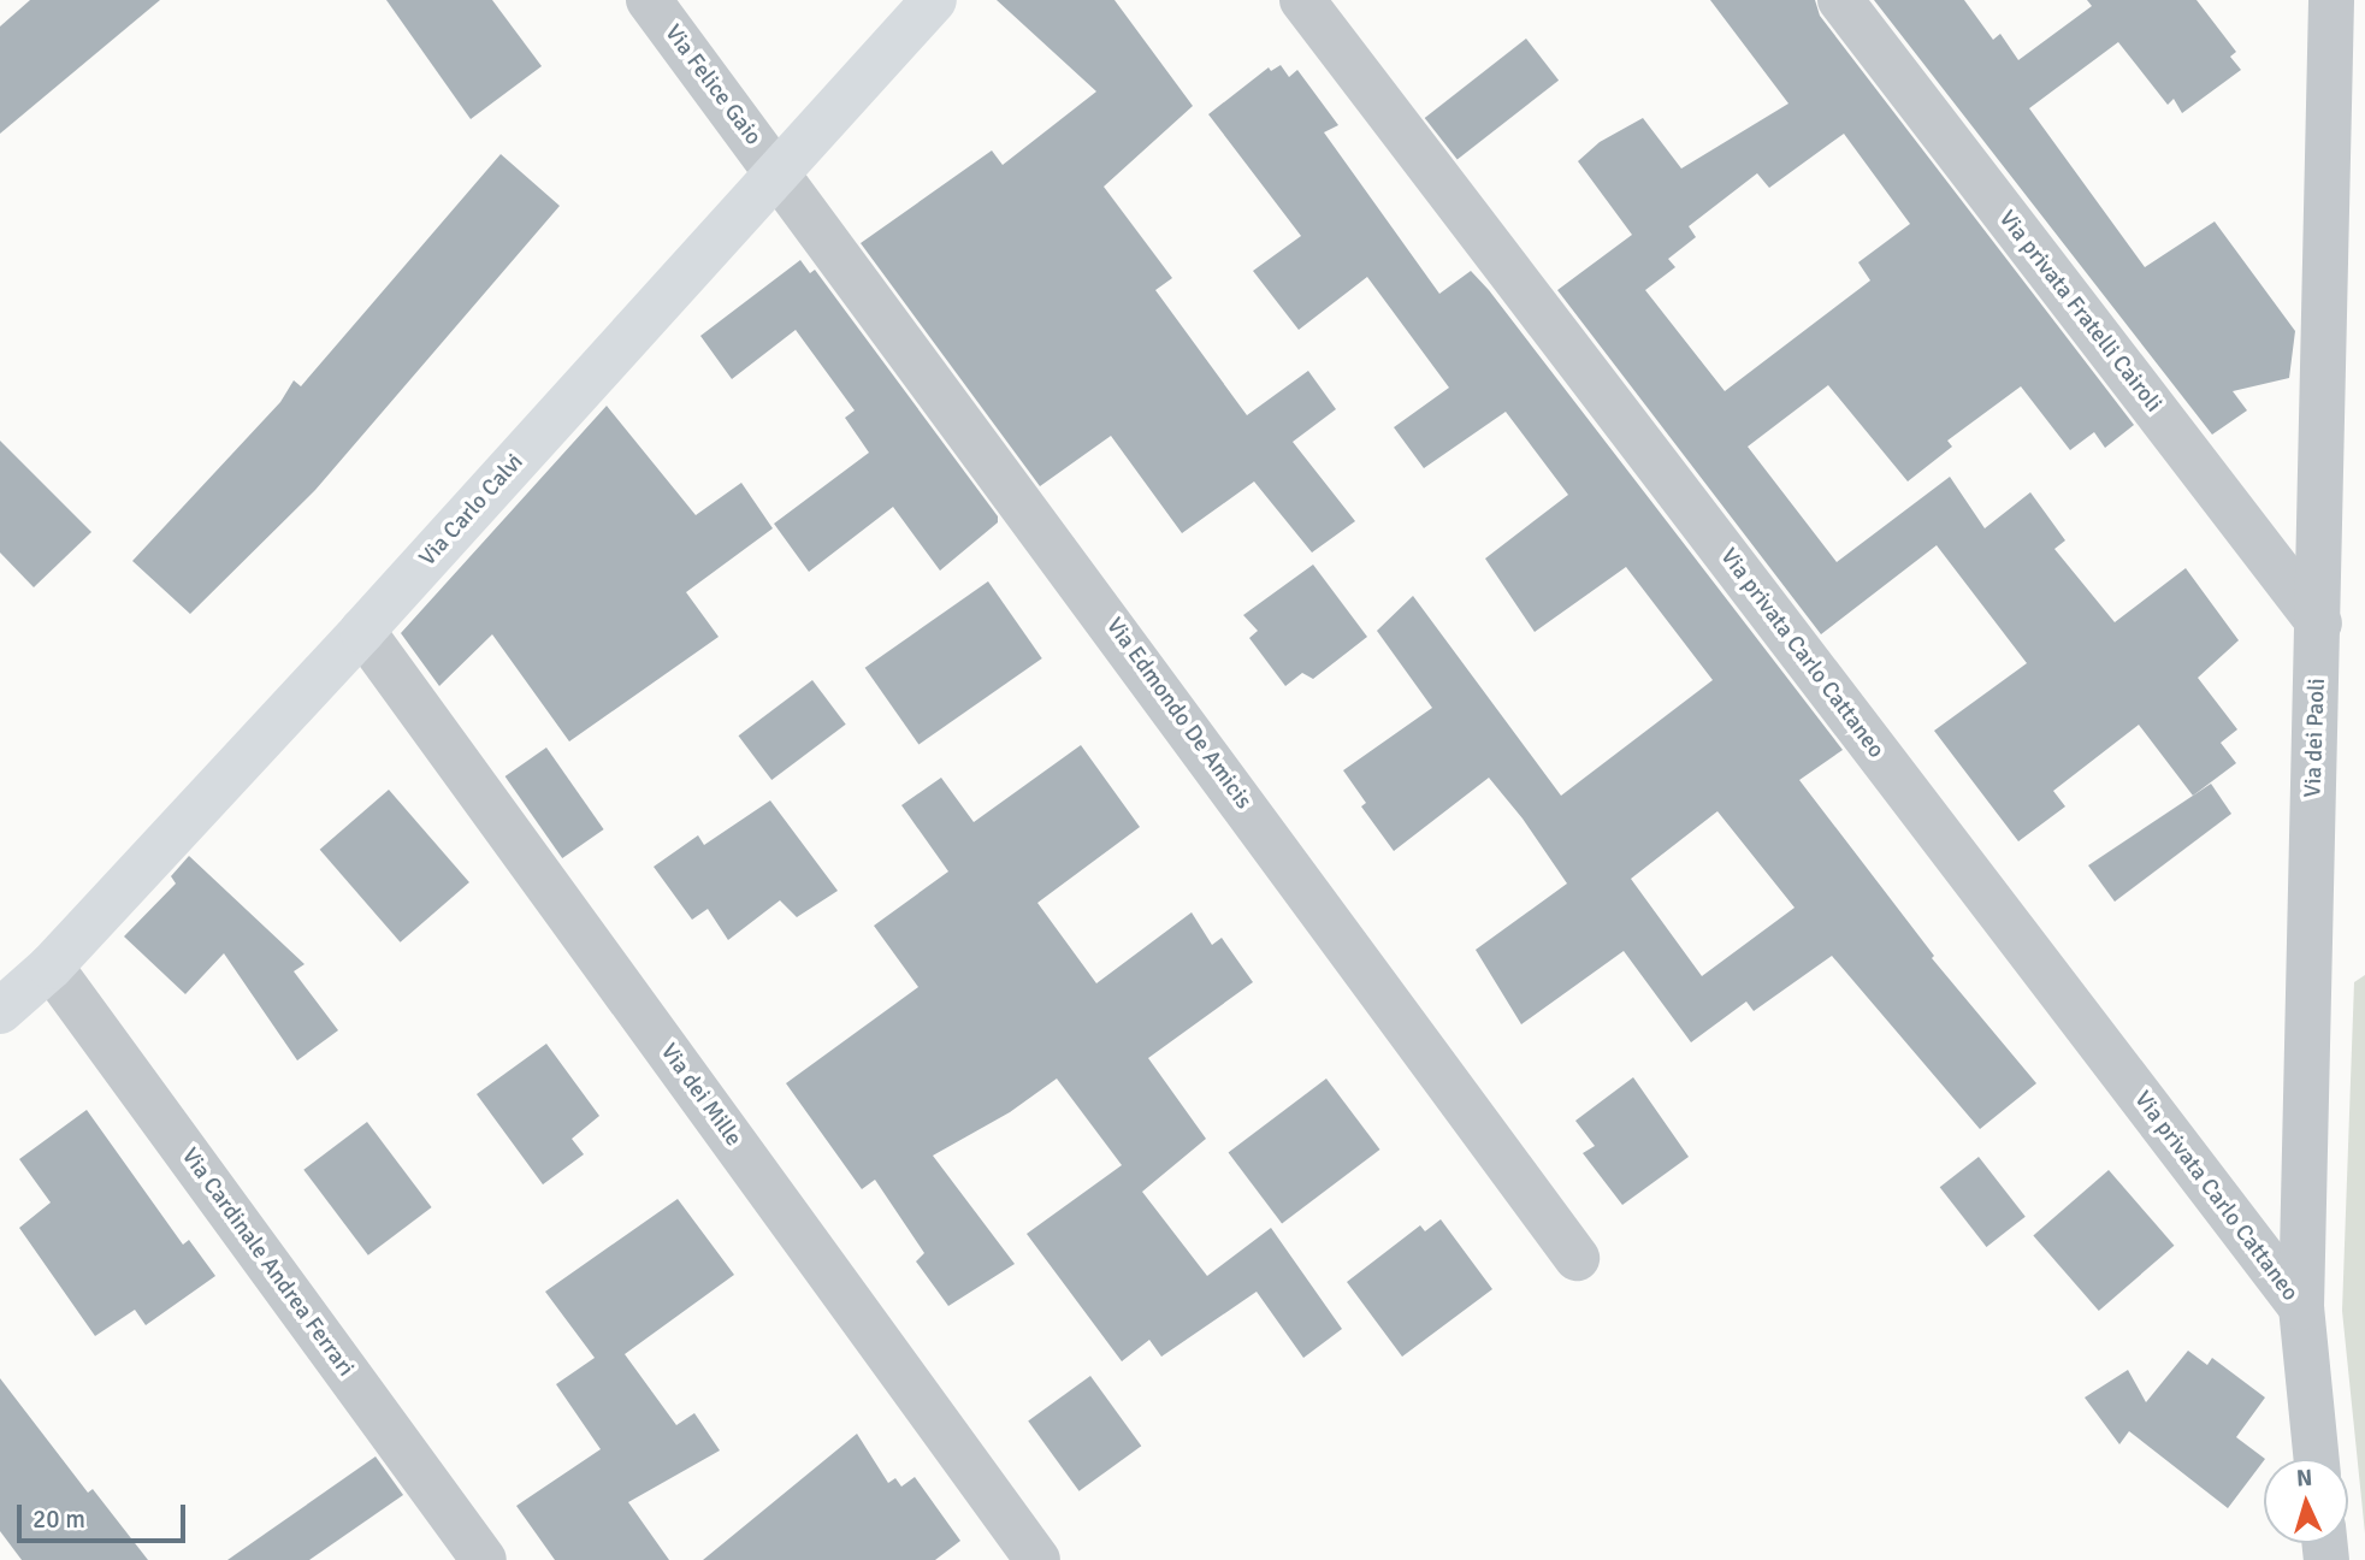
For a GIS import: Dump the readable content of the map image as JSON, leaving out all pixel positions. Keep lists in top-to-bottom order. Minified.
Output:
{"streets":{"street":["Via Felice Gaio","Via privata Fratelli Cairoli","Via Carlo Calvi","Via privata Carlo Cattaneo","Via Edmondo De Amicis","Via dei Paoli","Via dei Mille","Via Cardinale Andrea Ferrari"]},"crossings":[["Via Felice Gaio","Via Carlo Calvi"],["Via Felice Gaio","Via Edmondo De Amicis"],["Via privata Fratelli Cairoli","Via dei Paoli"],["Via Carlo Calvi","Via Edmondo De Amicis"],["Via Carlo Calvi","Via dei Mille"],["Via Carlo Calvi","Via Cardinale Andrea Ferrari"],["Via privata Carlo Cattaneo","Via dei Paoli"]],"scale_bar":"20 m","north":"top"}
